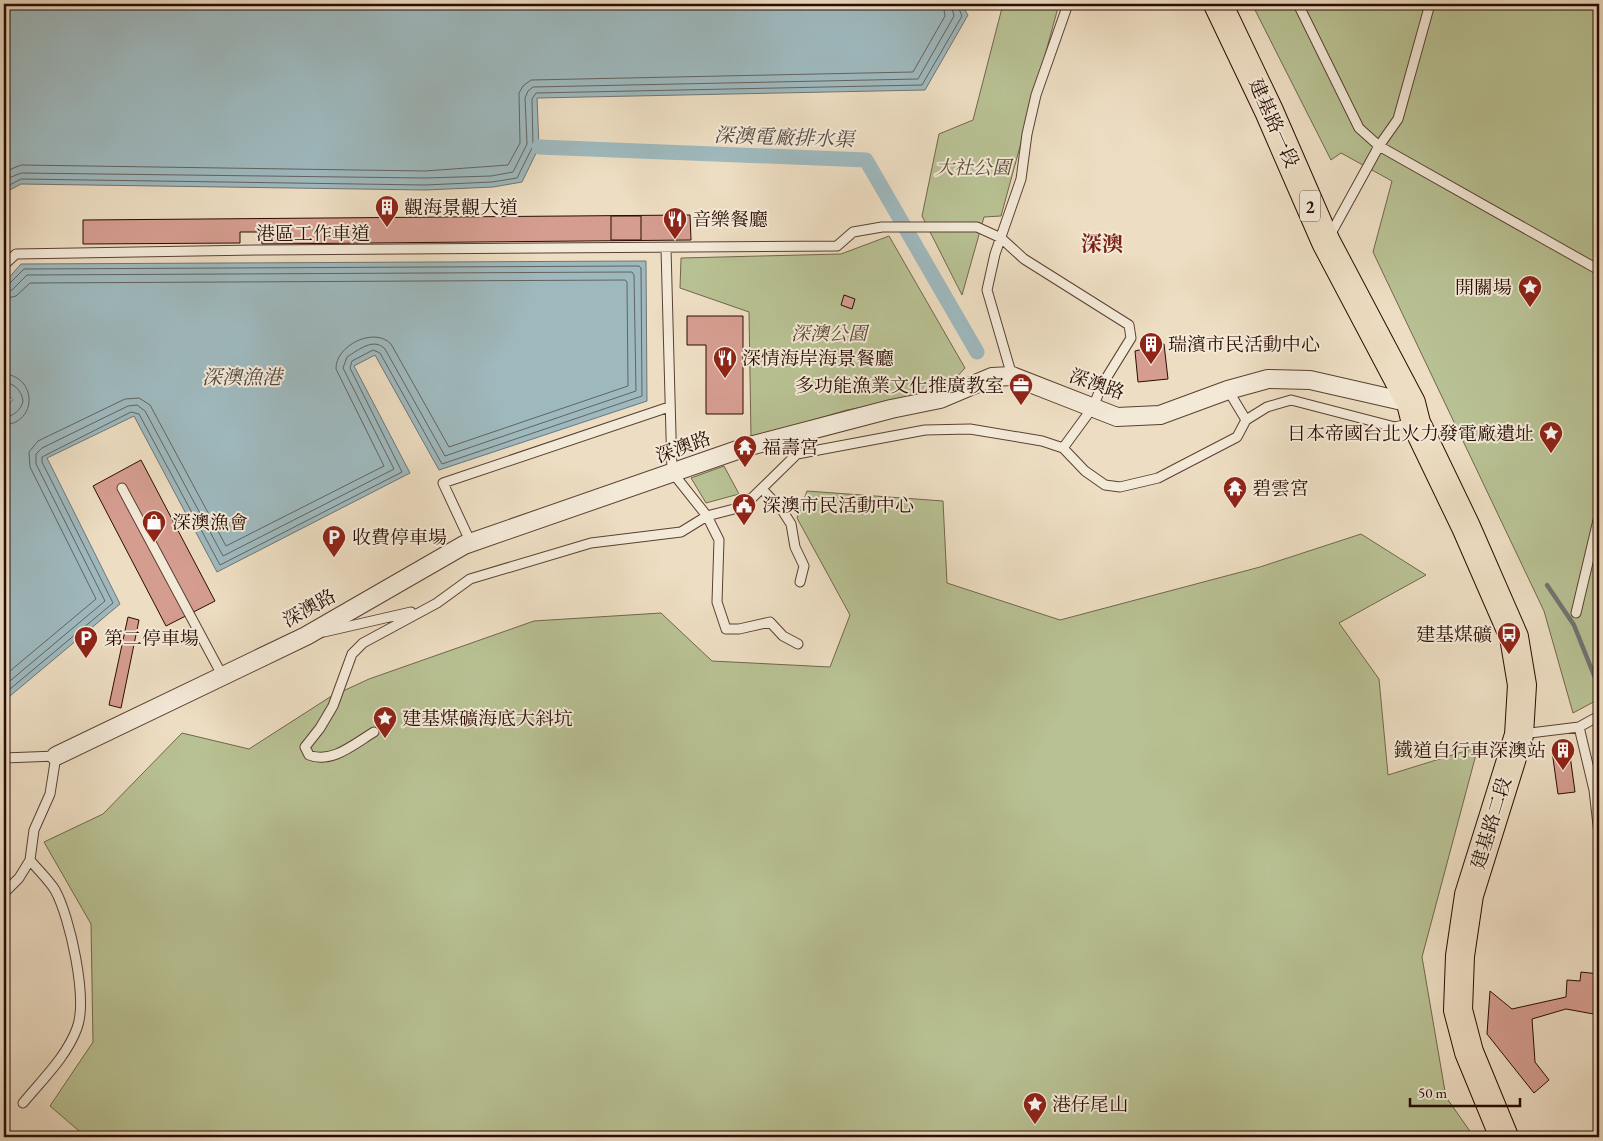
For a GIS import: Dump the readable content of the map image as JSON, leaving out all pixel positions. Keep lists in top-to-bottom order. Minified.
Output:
{"streets":{"main road":["建基路一段","2","建基路二段"],"street":["深澳路"],"lane":["港區工作車道"]},"crossings":[["建基路一段","深澳路"],["建基路一段","建基路二段"],["港區工作車道","深澳路"],["深澳路","建基路二段"]],"districts":["深澳"],"water":["深澳電廠排水渠","深澳漁港"],"parks":["大社公園","深澳公園"],"places":{"building":["觀海景觀大道","瑞濱市民活動中心","鐵道自行車深澳站"],"restaurant":["音樂餐廳","深情海岸海景餐廳"],"place":["開關場","日本帝國台北火力發電廠遺址","建基煤礦海底大斜坑","港仔尾山"],"office":["多功能漁業文化推廣教室"],"temple":["福壽宮","碧雲宮"],"public building":["深澳市民活動中心"],"shop":["深澳漁會"],"parking":["收費停車場","第二停車場"],"bus stop":["建基煤礦"]},"scale_bar":"50 m"}
